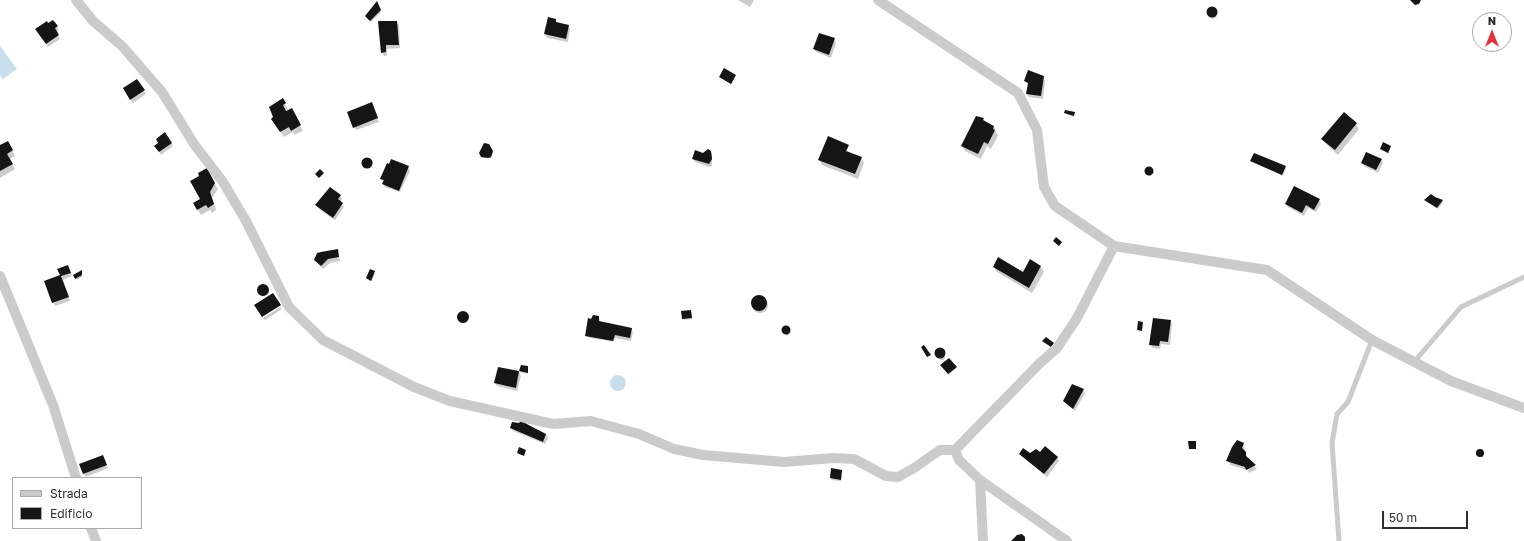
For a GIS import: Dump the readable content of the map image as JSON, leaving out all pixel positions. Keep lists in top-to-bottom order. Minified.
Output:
{"legend":["Strada","Edificio"],"scale_bar":"50 m","north":"top"}
